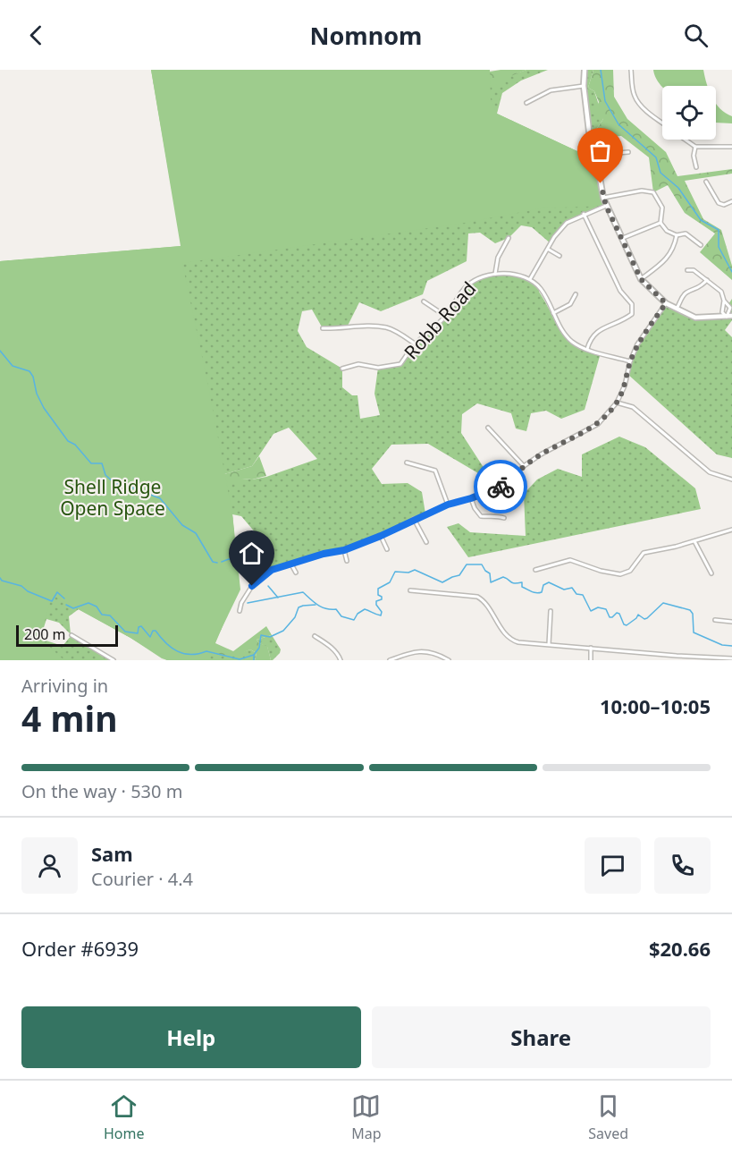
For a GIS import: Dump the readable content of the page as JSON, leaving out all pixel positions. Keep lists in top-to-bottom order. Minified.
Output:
{"streets":{"street":["Robb Road"]},"parks":["Shell Ridge Open Space"],"scale_bar":"200 m","page":{"header":"Nomnom","scale":"200 m","heading":["4 min","Arriving in","10:00–10:05"],"panel":["Sam","Courier · 4.4","Order #6939","$20.66"],"bar":"On the way · 530 m","buttons":["Help","Share"],"tabs":["Home","Map","Saved"]}}
